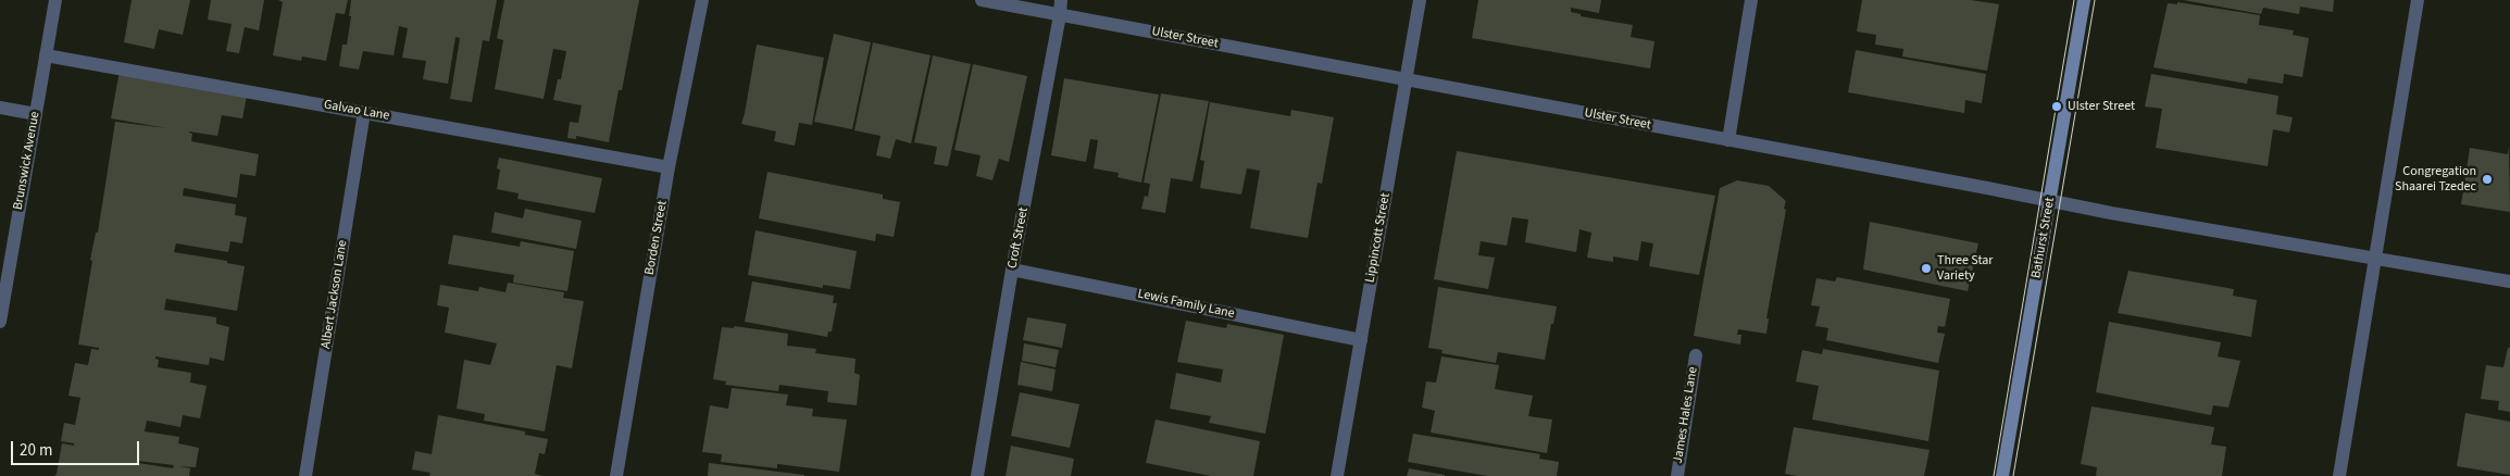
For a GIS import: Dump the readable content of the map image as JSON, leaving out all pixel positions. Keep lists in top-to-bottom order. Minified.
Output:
{"streets":{"main road":["Bathurst Street"],"street":["Ulster Street","Galvao Lane","Brunswick Avenue","Borden Street","Croft Street","Lippincott Street","Albert Jackson Lane","Lewis Family Lane","James Hales Lane"]},"crossings":[["Ulster Street","Croft Street"],["Ulster Street","Lippincott Street"],["Ulster Street","Bathurst Street"],["Galvao Lane","Brunswick Avenue"],["Galvao Lane","Borden Street"],["Galvao Lane","Albert Jackson Lane"],["Croft Street","Lewis Family Lane"],["Lippincott Street","Lewis Family Lane"]],"places":["Ulster Street","Congregation Shaarei Tzedec","Three Star Variety"],"scale_bar":"20 m"}
